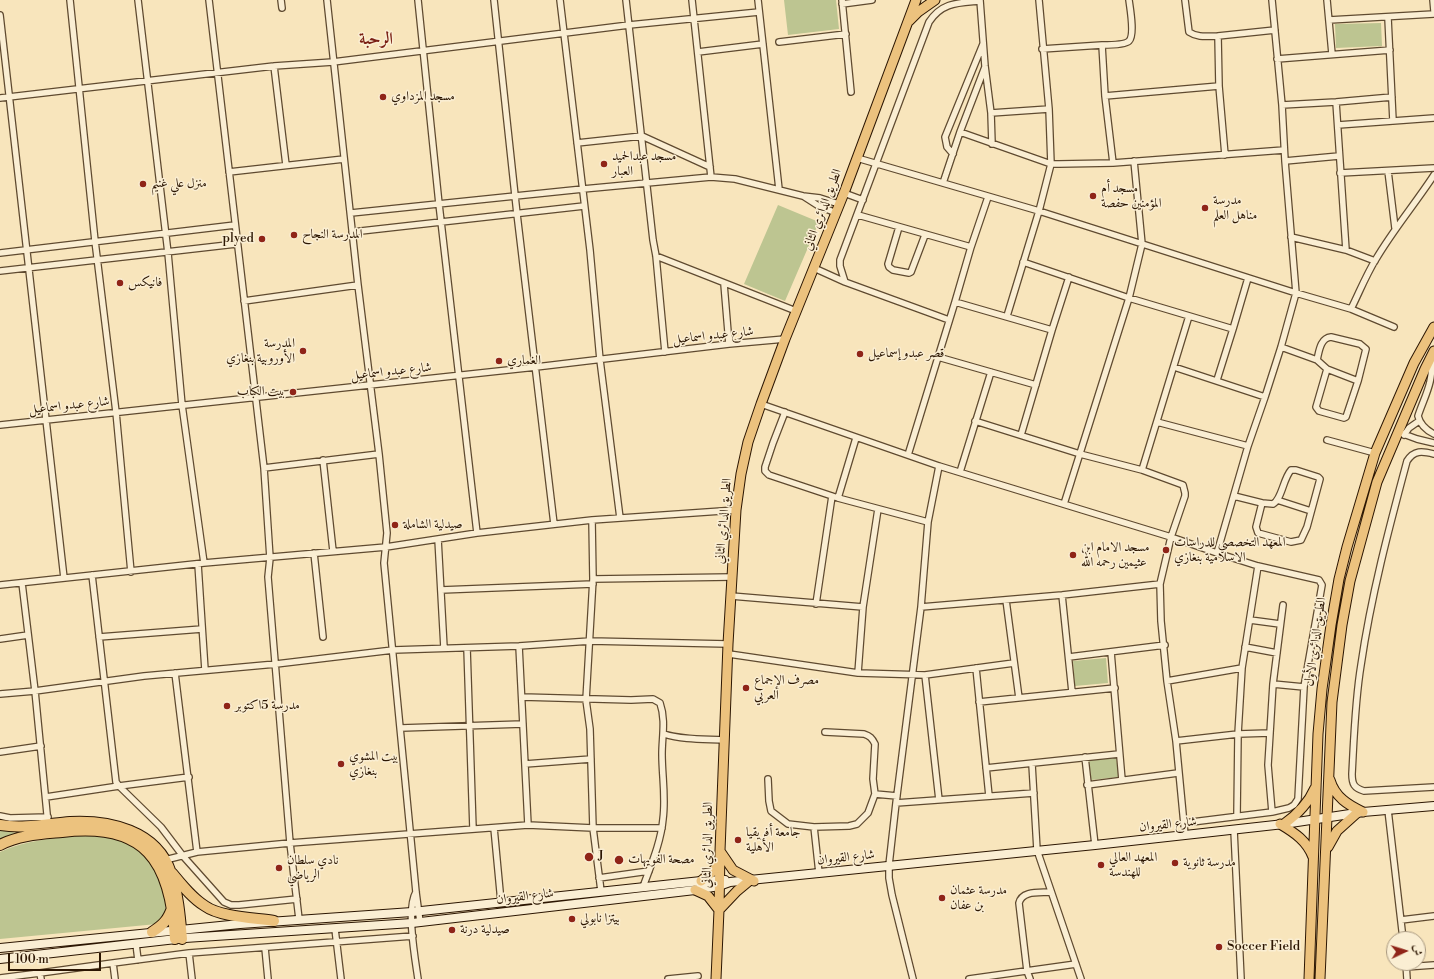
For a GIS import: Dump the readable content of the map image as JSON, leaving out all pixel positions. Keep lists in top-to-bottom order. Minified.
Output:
{"streets":{"main road":["الطريق الدائري الثاني","الطريق الدائري الأول","شارع القيروان"],"street":["شارع عبدو اسماعيل"]},"crossings":[["الطريق الدائري الثاني","شارع عبدو اسماعيل"],["الطريق الدائري الثاني","شارع القيروان"],["الطريق الدائري الأول","شارع القيروان"]],"districts":["الرحبة"],"places":["مسجد المزداوي","مسجد عبدالحميد العبار","منزل علي غنيم","مسجد أم المؤمنين حفصة","مدرسة مناهل العلم","المدرسة النجاح","plyed","فانيكس","المدرسة الأوروبية بنغازي","قصر عبدو إسماعيل","الغماري","بيت الكباب","صيدلية الشاملة","المعهد التخصصي للدراسات الاسلامية بنغازي","مسجد الامام ابن عثيمين رحمه الله","مصرف الإجماع العربي","مدرسة 5اكتوبر","بيت المشوي بنغازي","جامعة أفريقيا الأهلية","J","مصحة الفويهات","مدرسة ثانوية","المعهد العالي للهندسة","نادي سلطان الرياضي","مدرسة عثمان بن عفان","بيتزا نابولي","صيدلية درنة","Soccer Field"],"scale_bar":"100 m","north":"right"}
